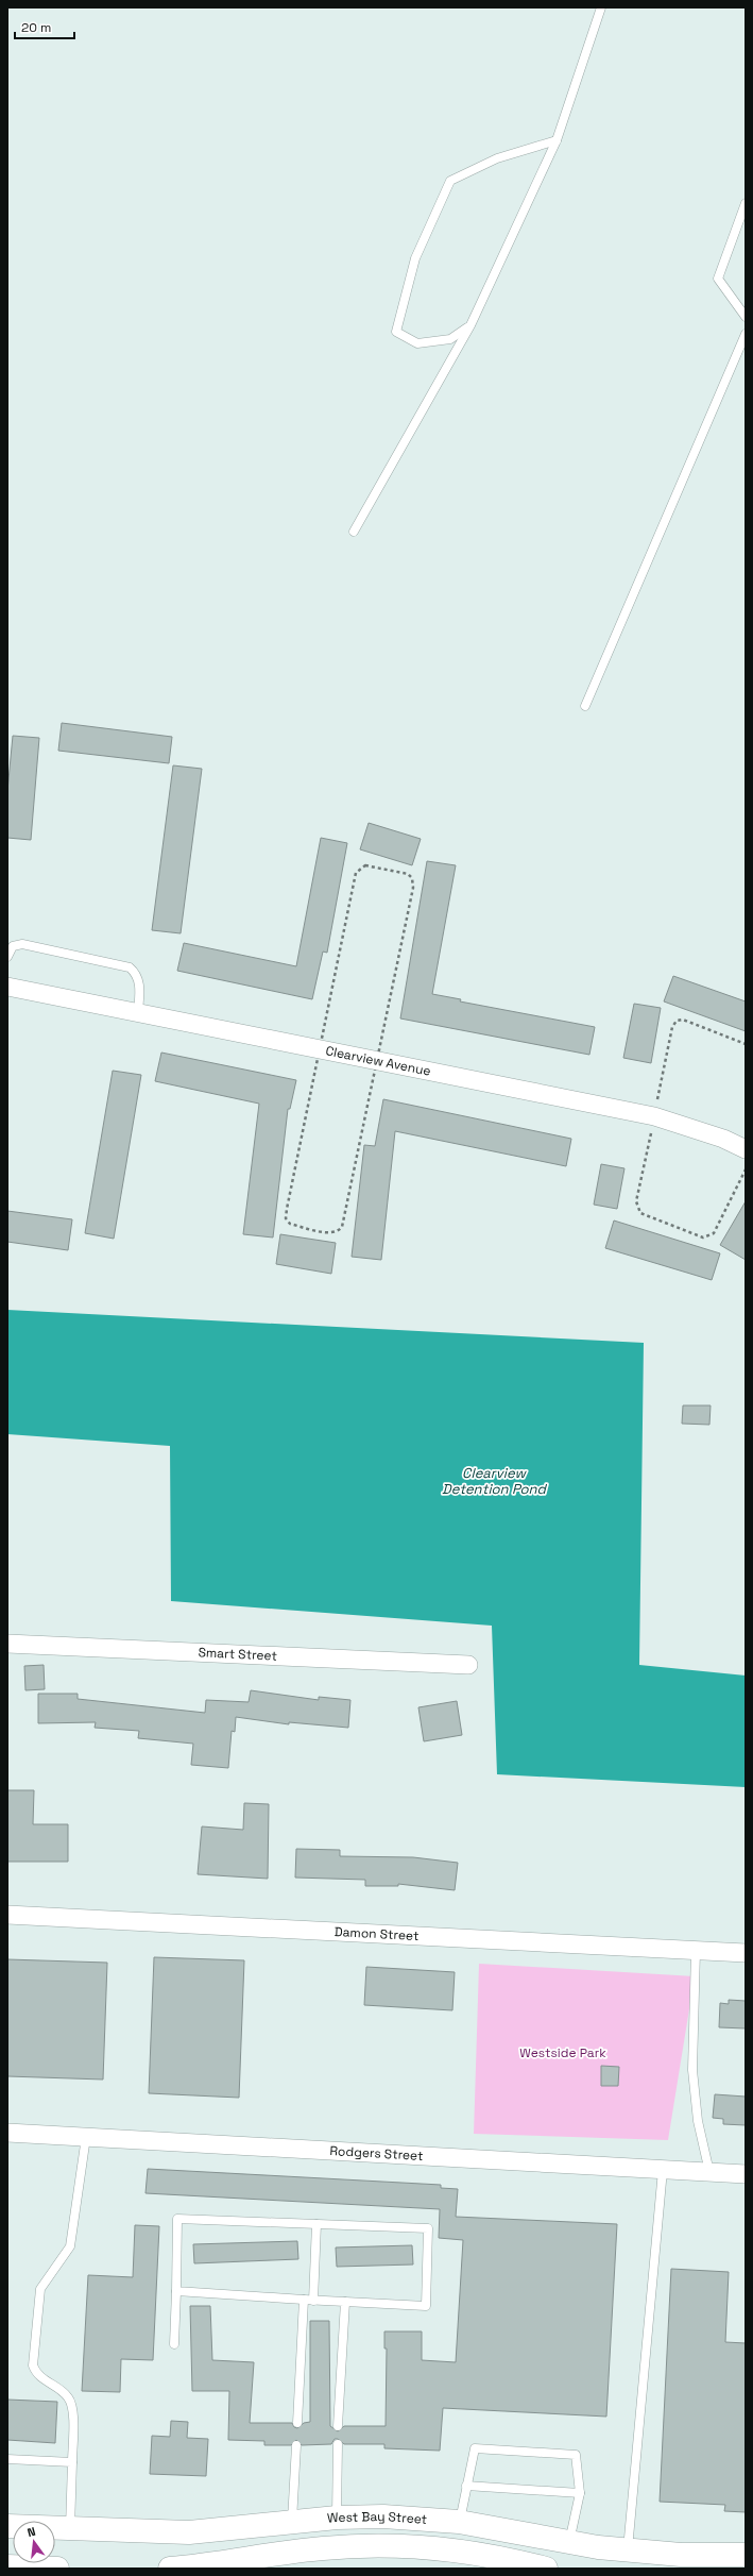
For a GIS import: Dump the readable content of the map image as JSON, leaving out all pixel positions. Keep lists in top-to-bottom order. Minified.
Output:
{"streets":{"main road":["West Bay Street"],"street":["Clearview Avenue","Smart Street","Damon Street","Rodgers Street"]},"water":["Clearview Detention Pond"],"parks":["Westside Park"],"scale_bar":"20 m","north":"top"}
